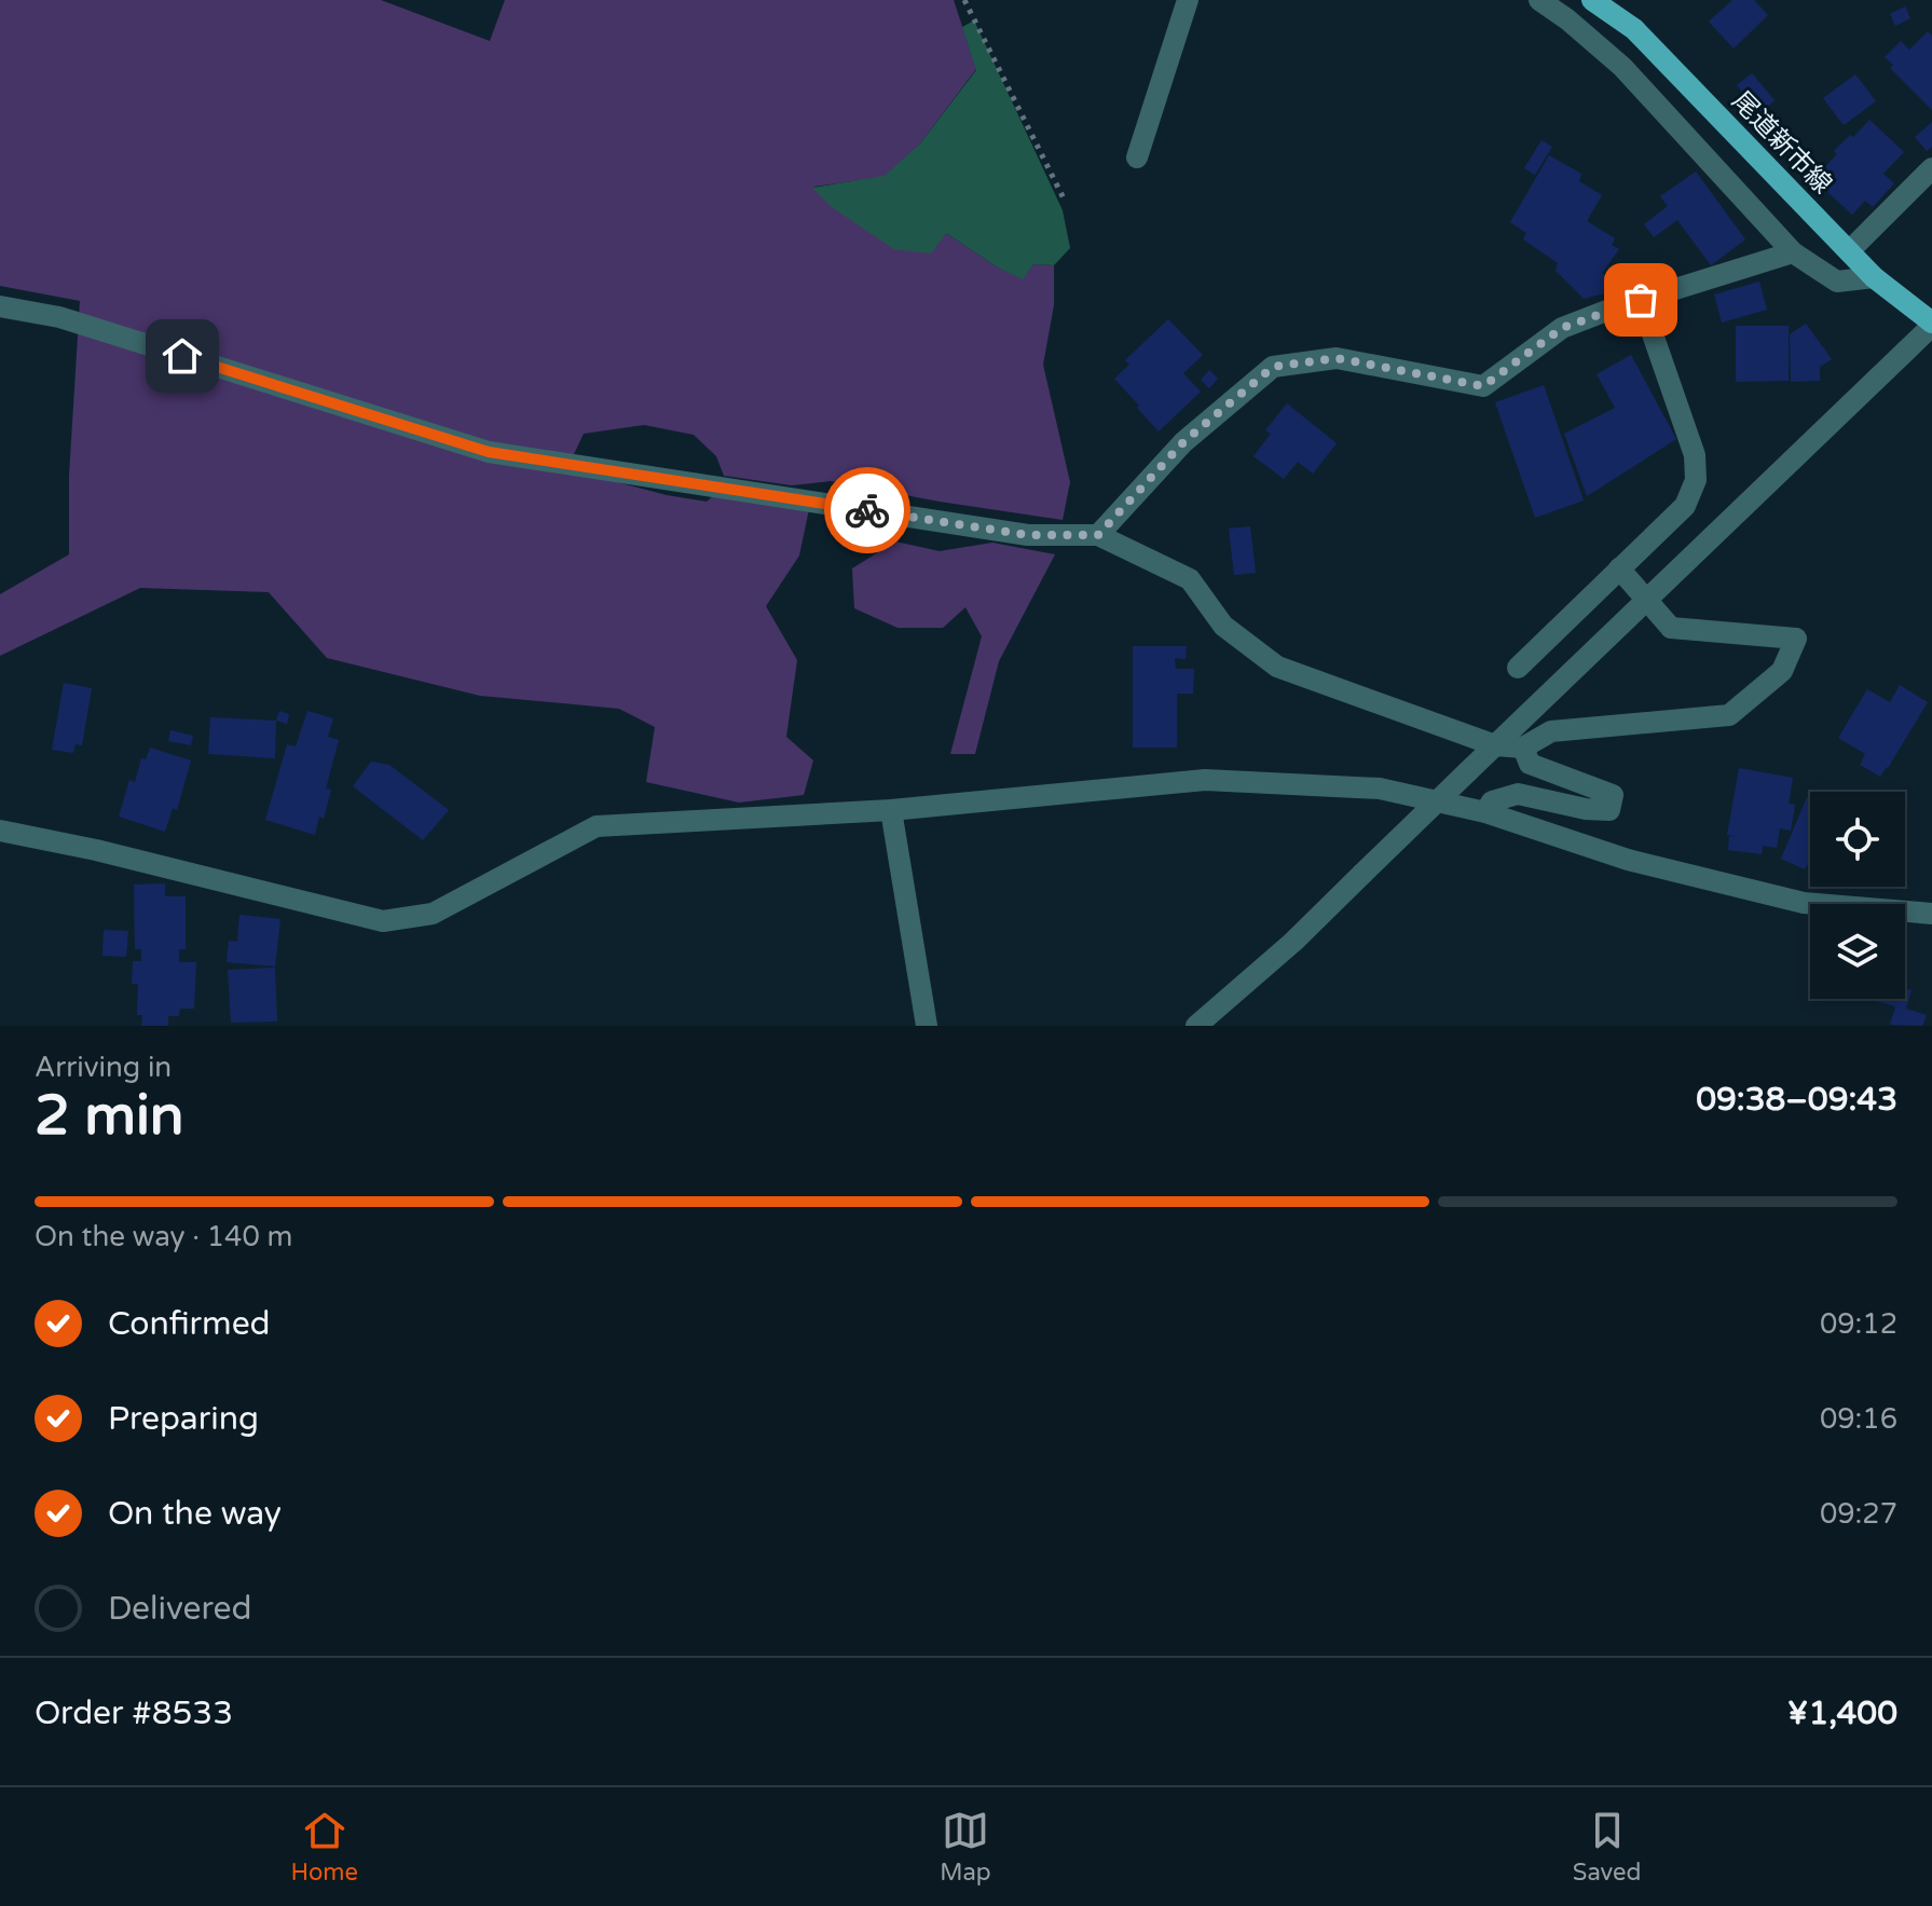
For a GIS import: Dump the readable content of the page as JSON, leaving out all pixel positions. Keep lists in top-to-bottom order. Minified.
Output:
{"streets":{"main road":["尾道新市線"]},"page":{"heading":["2 min","Arriving in","09:38–09:43"],"panel":["Order #8533","¥1,400"],"bar":"On the way · 140 m","list":[["Confirmed","09:12"],["Preparing","09:16"],["On the way","09:27"],"Delivered"],"tabs":["Home","Map","Saved"]}}
